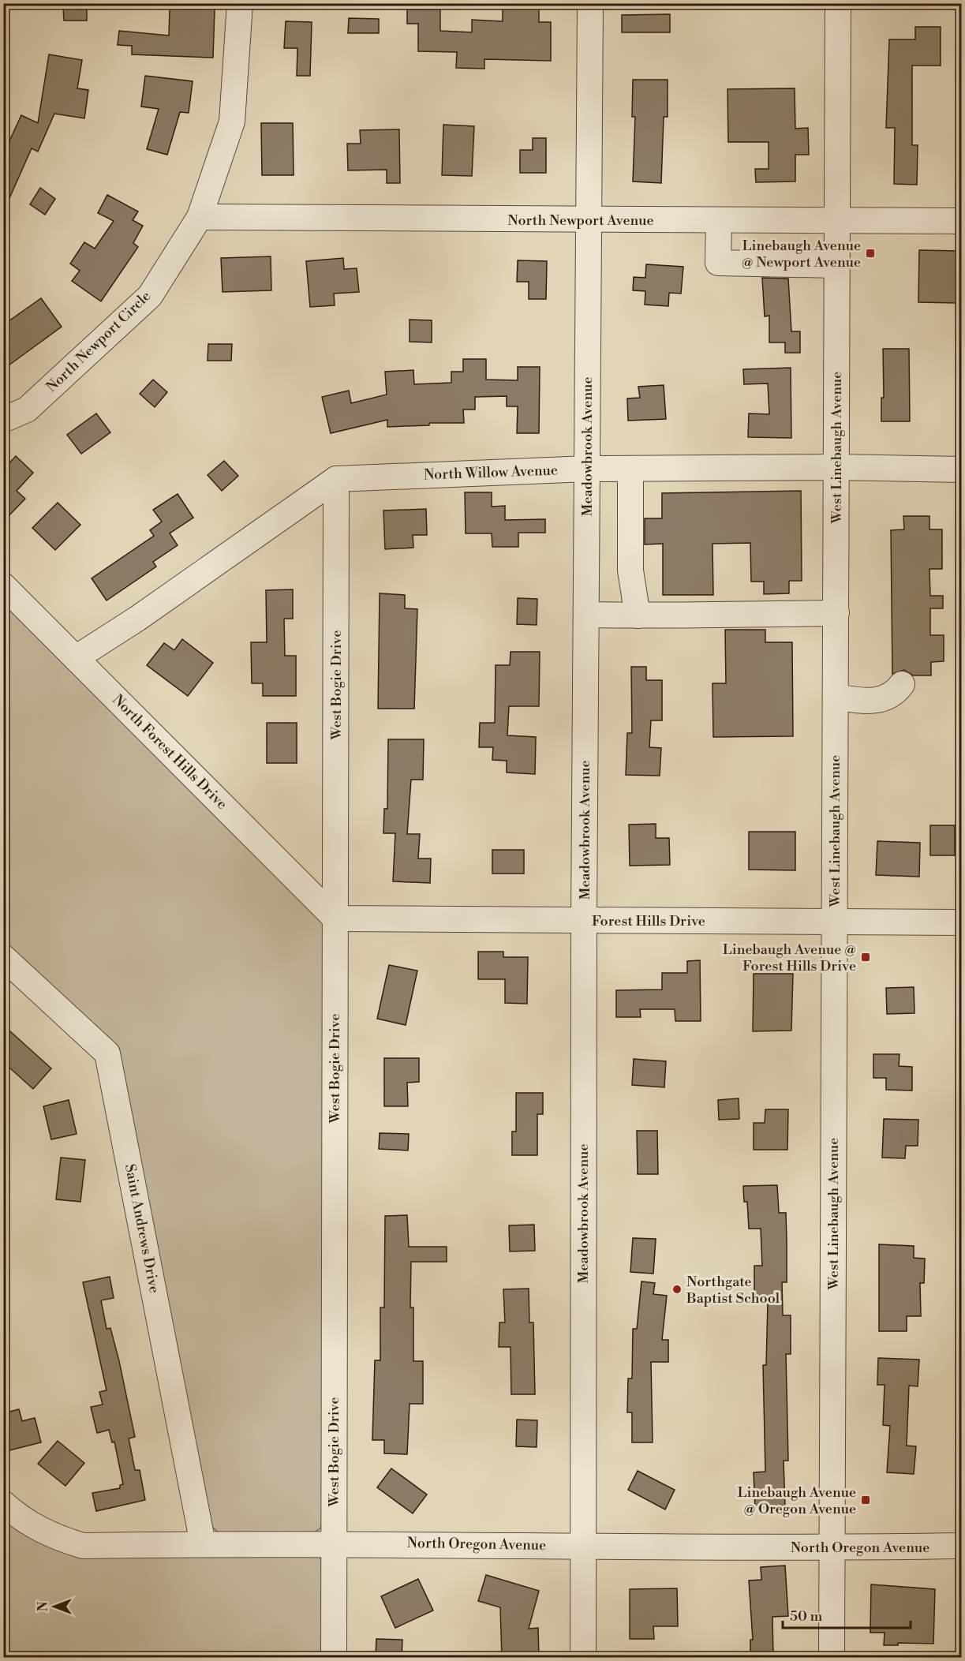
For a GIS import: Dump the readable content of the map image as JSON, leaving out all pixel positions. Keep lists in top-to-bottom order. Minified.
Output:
{"streets":{"street":["North Newport Avenue","North Newport Circle","Meadowbrook Avenue","West Linebaugh Avenue","North Willow Avenue","West Bogie Drive","North Forest Hills Drive","Forest Hills Drive","Saint Andrews Drive","North Oregon Avenue"]},"crossings":[["North Newport Avenue","North Newport Circle"],["North Newport Avenue","Meadowbrook Avenue"],["North Newport Avenue","West Linebaugh Avenue"],["Meadowbrook Avenue","North Willow Avenue"],["Meadowbrook Avenue","Forest Hills Drive"],["Meadowbrook Avenue","North Oregon Avenue"],["West Linebaugh Avenue","North Willow Avenue"],["West Linebaugh Avenue","Forest Hills Drive"],["West Linebaugh Avenue","North Oregon Avenue"],["North Willow Avenue","West Bogie Drive"],["West Bogie Drive","North Forest Hills Drive"],["West Bogie Drive","Forest Hills Drive"],["West Bogie Drive","North Oregon Avenue"],["North Forest Hills Drive","Forest Hills Drive"],["Saint Andrews Drive","North Oregon Avenue"]],"places":{"transit":["Linebaugh Avenue @ Newport Avenue","Linebaugh Avenue @ Forest Hills Drive","Linebaugh Avenue @ Oregon Avenue"],"other":["Northgate Baptist School"]},"scale_bar":"50 m","north":"left"}
